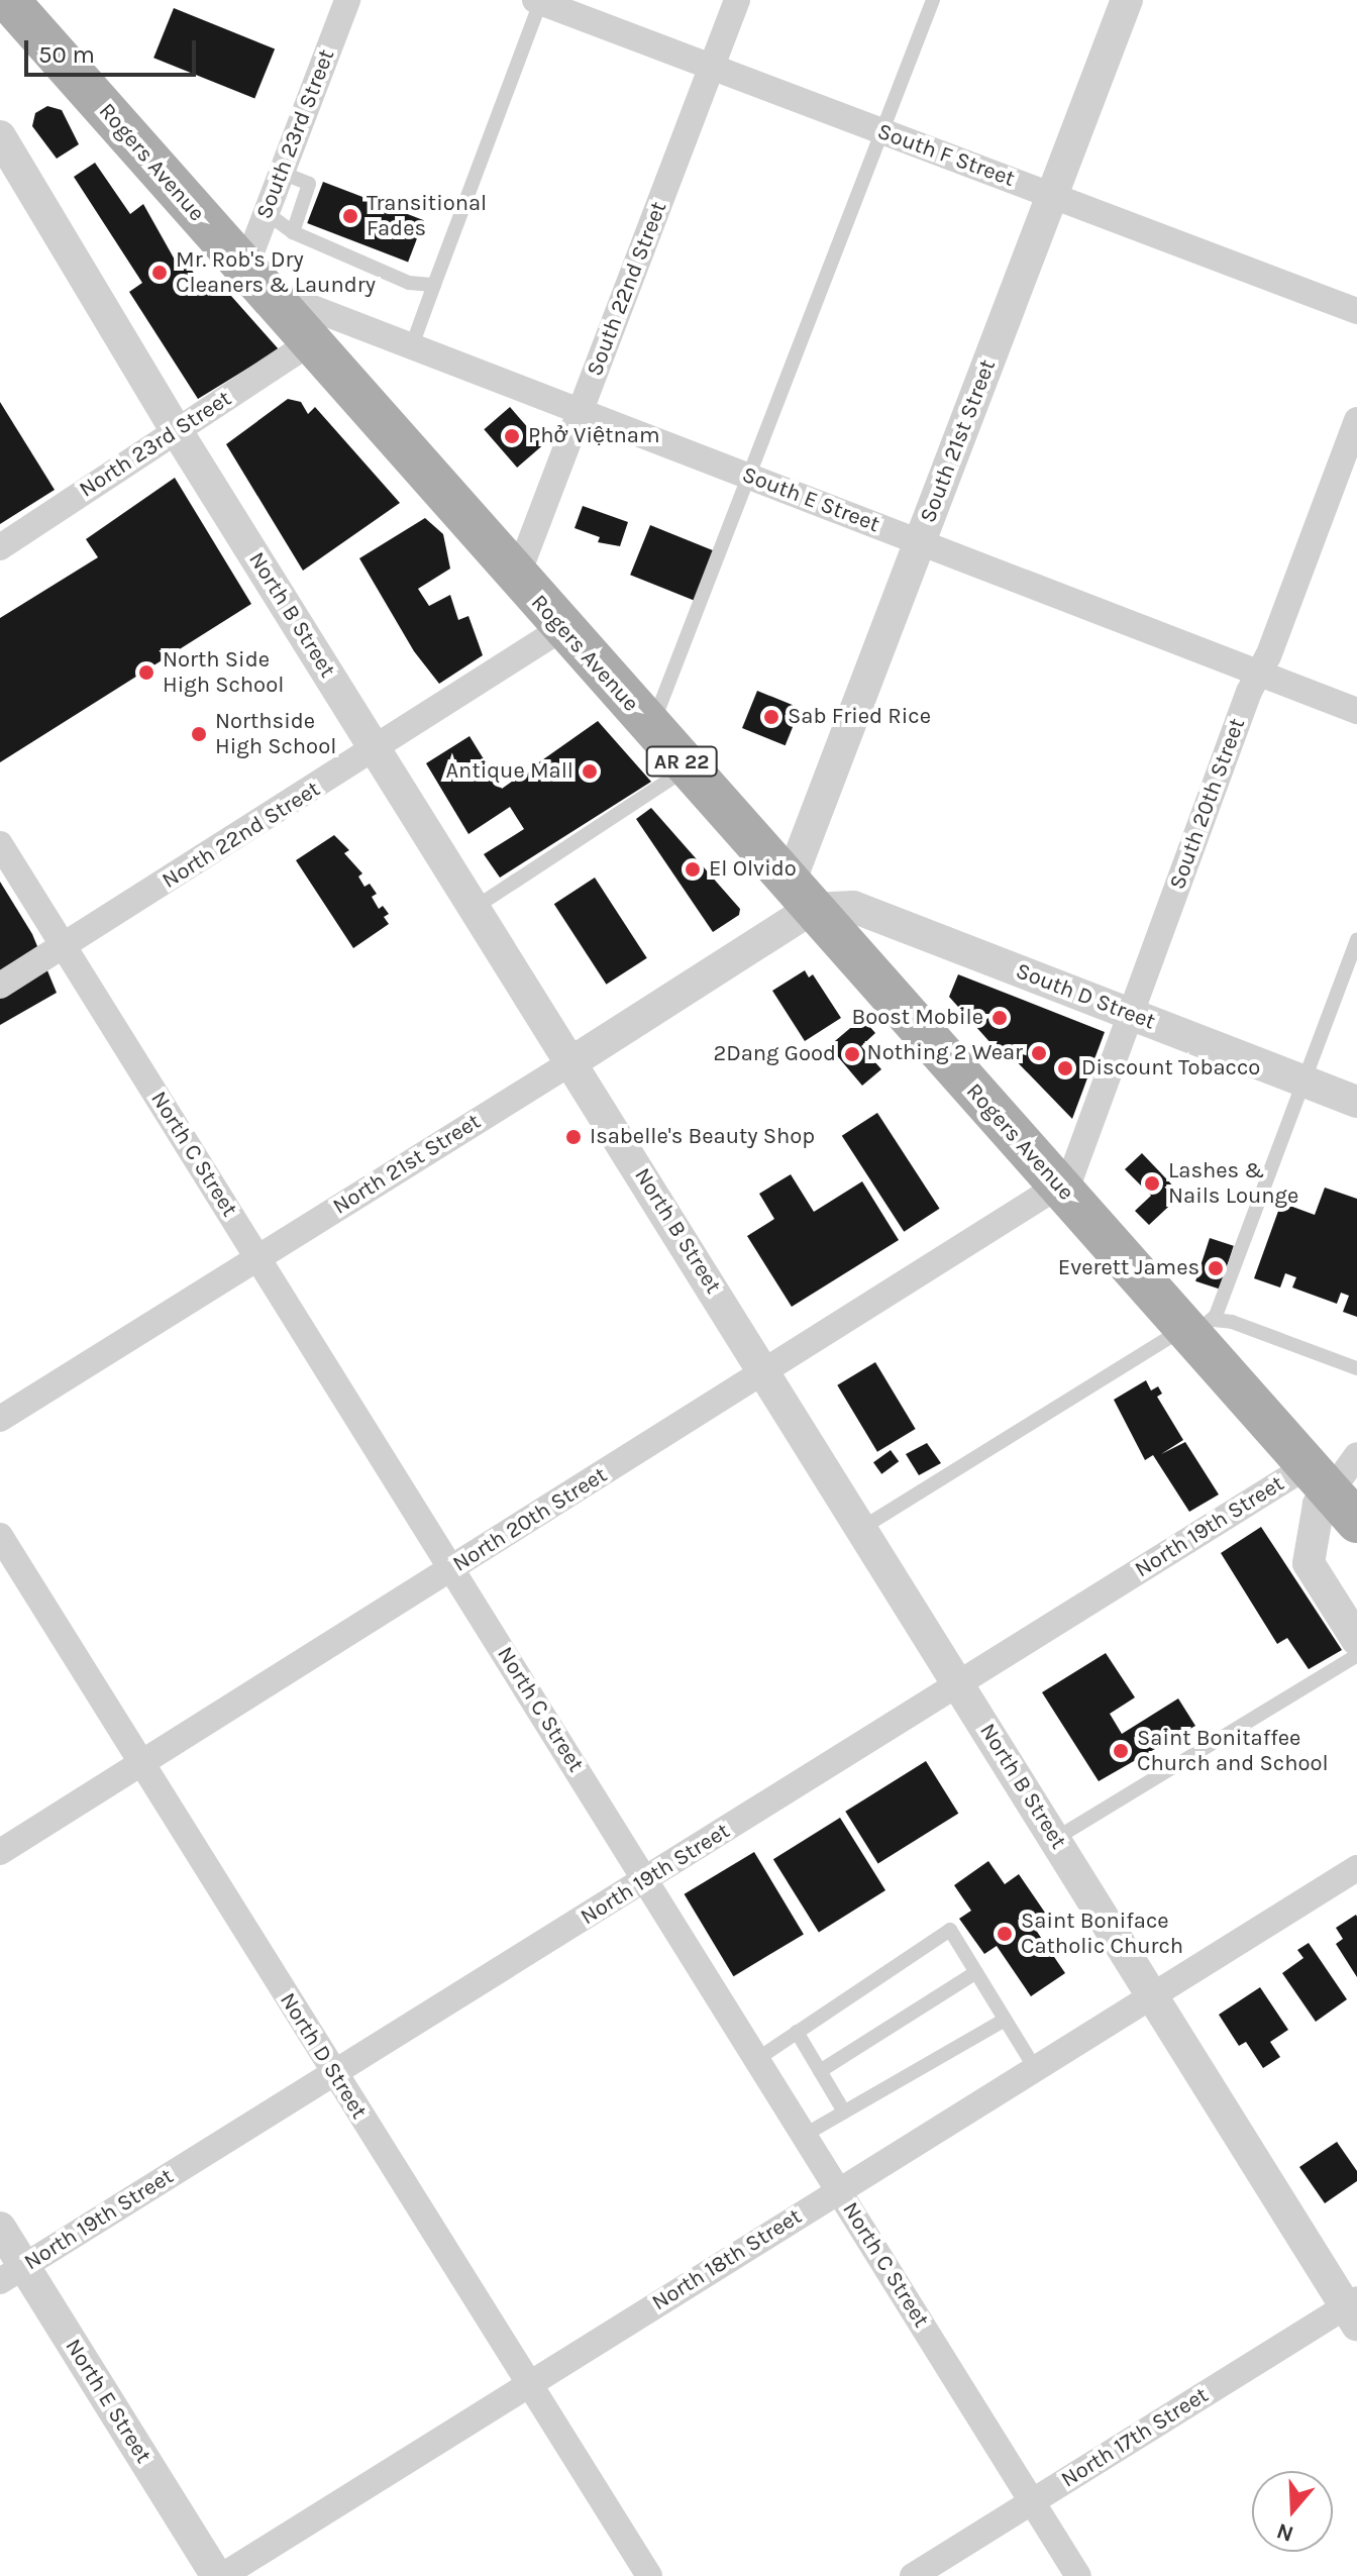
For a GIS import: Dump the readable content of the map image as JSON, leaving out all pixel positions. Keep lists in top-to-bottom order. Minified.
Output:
{"streets":{"main road":["Rogers Avenue","AR 22"],"street":["South 23rd Street","South F Street","South 22nd Street","South 21st Street","North 23rd Street","South E Street","North B Street","South 20th Street","North 22nd Street","South D Street","North C Street","North 21st Street","North 20th Street","North 19th Street","North D Street","North 18th Street","North E Street","North 17th Street"]},"crossings":[["South 23rd Street","Rogers Avenue"],["South 23rd Street","South E Street"],["South F Street","South 22nd Street"],["South F Street","South 21st Street"],["Rogers Avenue","South 22nd Street"],["Rogers Avenue","South 21st Street"],["Rogers Avenue","North 23rd Street"],["Rogers Avenue","South E Street"],["Rogers Avenue","South 20th Street"],["Rogers Avenue","North 22nd Street"],["Rogers Avenue","South D Street"],["Rogers Avenue","North 21st Street"],["Rogers Avenue","North 20th Street"],["Rogers Avenue","North 19th Street"],["South 22nd Street","South E Street"],["South 21st Street","South E Street"],["South 21st Street","South D Street"],["South 21st Street","North 21st Street"],["North 23rd Street","North B Street"],["South E Street","South 20th Street"],["North B Street","North 22nd Street"],["North B Street","North 21st Street"],["North B Street","North 20th Street"],["North B Street","North 19th Street"],["North B Street","North 18th Street"],["North B Street","North 17th Street"],["South 20th Street","South D Street"],["South 20th Street","North 20th Street"],["North 22nd Street","North C Street"],["South D Street","North 21st Street"],["North C Street","North 21st Street"],["North C Street","North 20th Street"],["North C Street","North 19th Street"],["North C Street","North 18th Street"],["North C Street","North 17th Street"],["North 20th Street","North D Street"],["North 19th Street","North D Street"],["North 19th Street","North E Street"],["North D Street","North 18th Street"],["North 18th Street","North E Street"]],"places":["Transitional Fades","Mr. Rob's Dry Cleaners & Laundry","Phở Việtnam","North Side High School","Sab Fried Rice","Northside High School","Antique Mall","El Olvido","Boost Mobile","Nothing 2 Wear","2Dang Good","Discount Tobacco","Isabelle's Beauty Shop","Lashes & Nails Lounge","Everett James","Saint Bonitaffee Church and School","Saint Boniface Catholic Church"],"scale_bar":"50 m","north":"bottom"}
